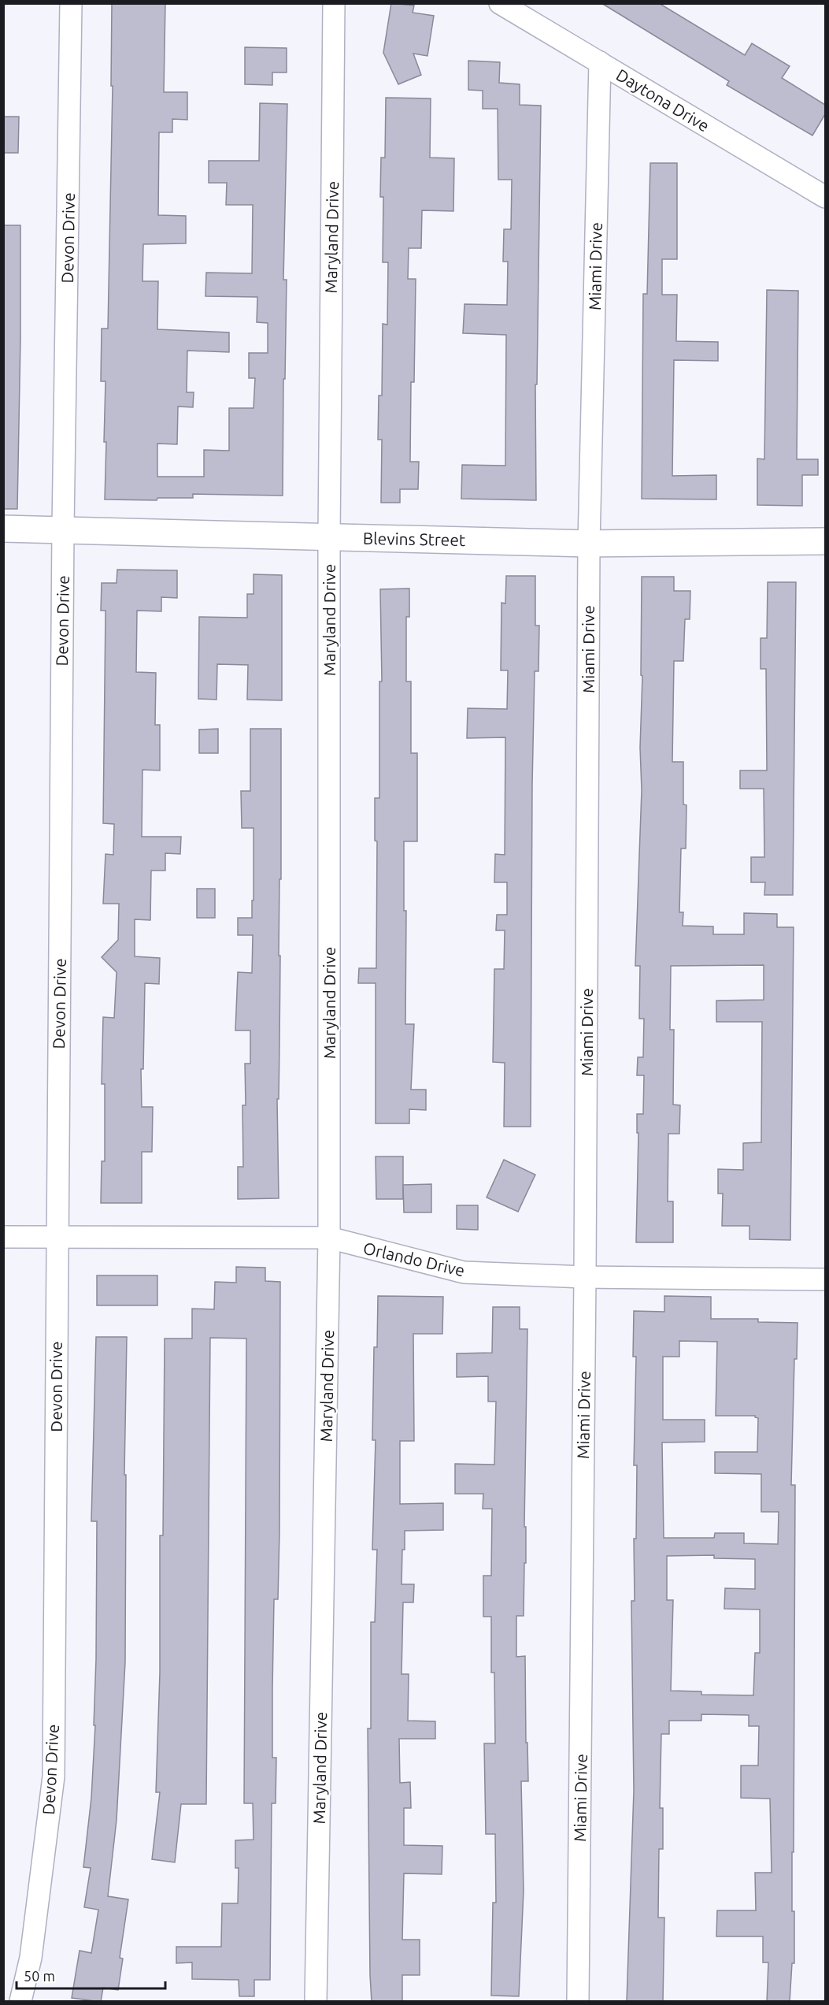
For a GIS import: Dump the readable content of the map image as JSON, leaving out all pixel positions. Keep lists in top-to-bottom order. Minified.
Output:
{"streets":{"street":["Daytona Drive","Maryland Drive","Devon Drive","Miami Drive","Blevins Street","Orlando Drive"]},"crossings":[["Daytona Drive","Miami Drive"],["Maryland Drive","Blevins Street"],["Maryland Drive","Orlando Drive"],["Devon Drive","Blevins Street"],["Devon Drive","Orlando Drive"],["Miami Drive","Blevins Street"],["Miami Drive","Orlando Drive"]],"scale_bar":"50 m"}
